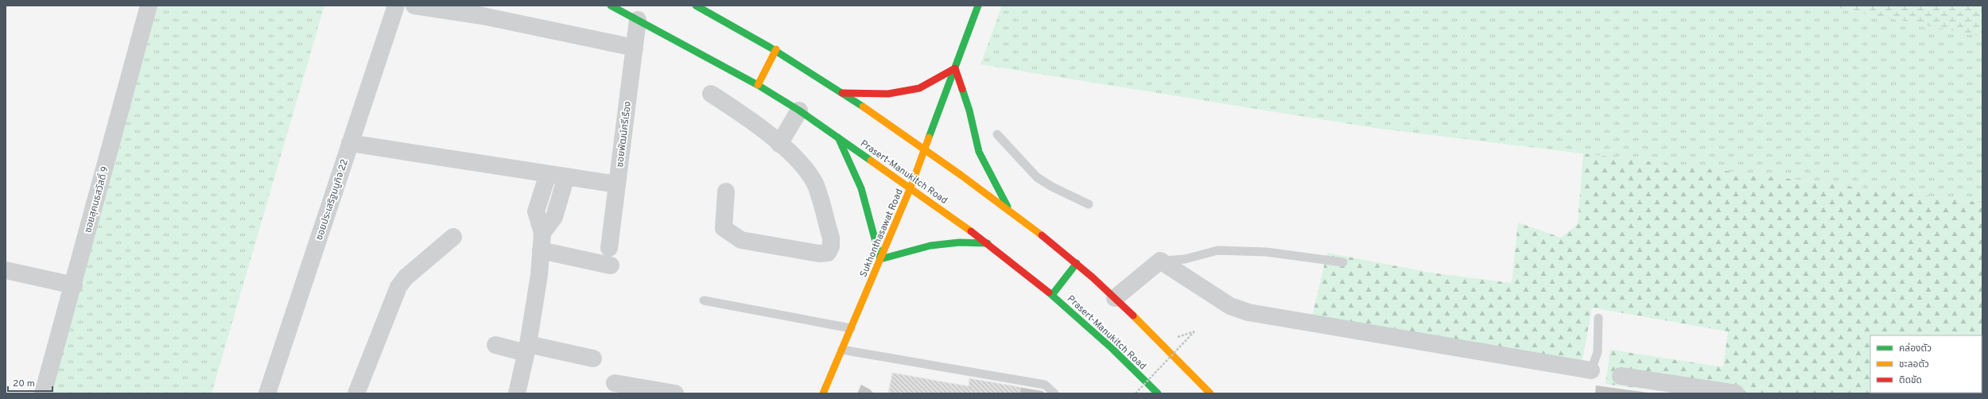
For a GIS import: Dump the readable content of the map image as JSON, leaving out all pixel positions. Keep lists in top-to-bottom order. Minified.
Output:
{"streets":{"main road":["Prasert-Manukitch Road","Sukhonthasawat Road"],"street":["ซอยพัฒน์ศรีเรือง","ซอยสุคนธสวัสดิ์ 9","ซอยประเสริฐมนูกิจ 22"]},"crossings":[["ซอยพัฒน์ศรีเรือง","Prasert-Manukitch Road"],["Prasert-Manukitch Road","Sukhonthasawat Road"]],"legend":["คล่องตัว","ชะลอตัว","ติดขัด"],"scale_bar":"20 m"}
